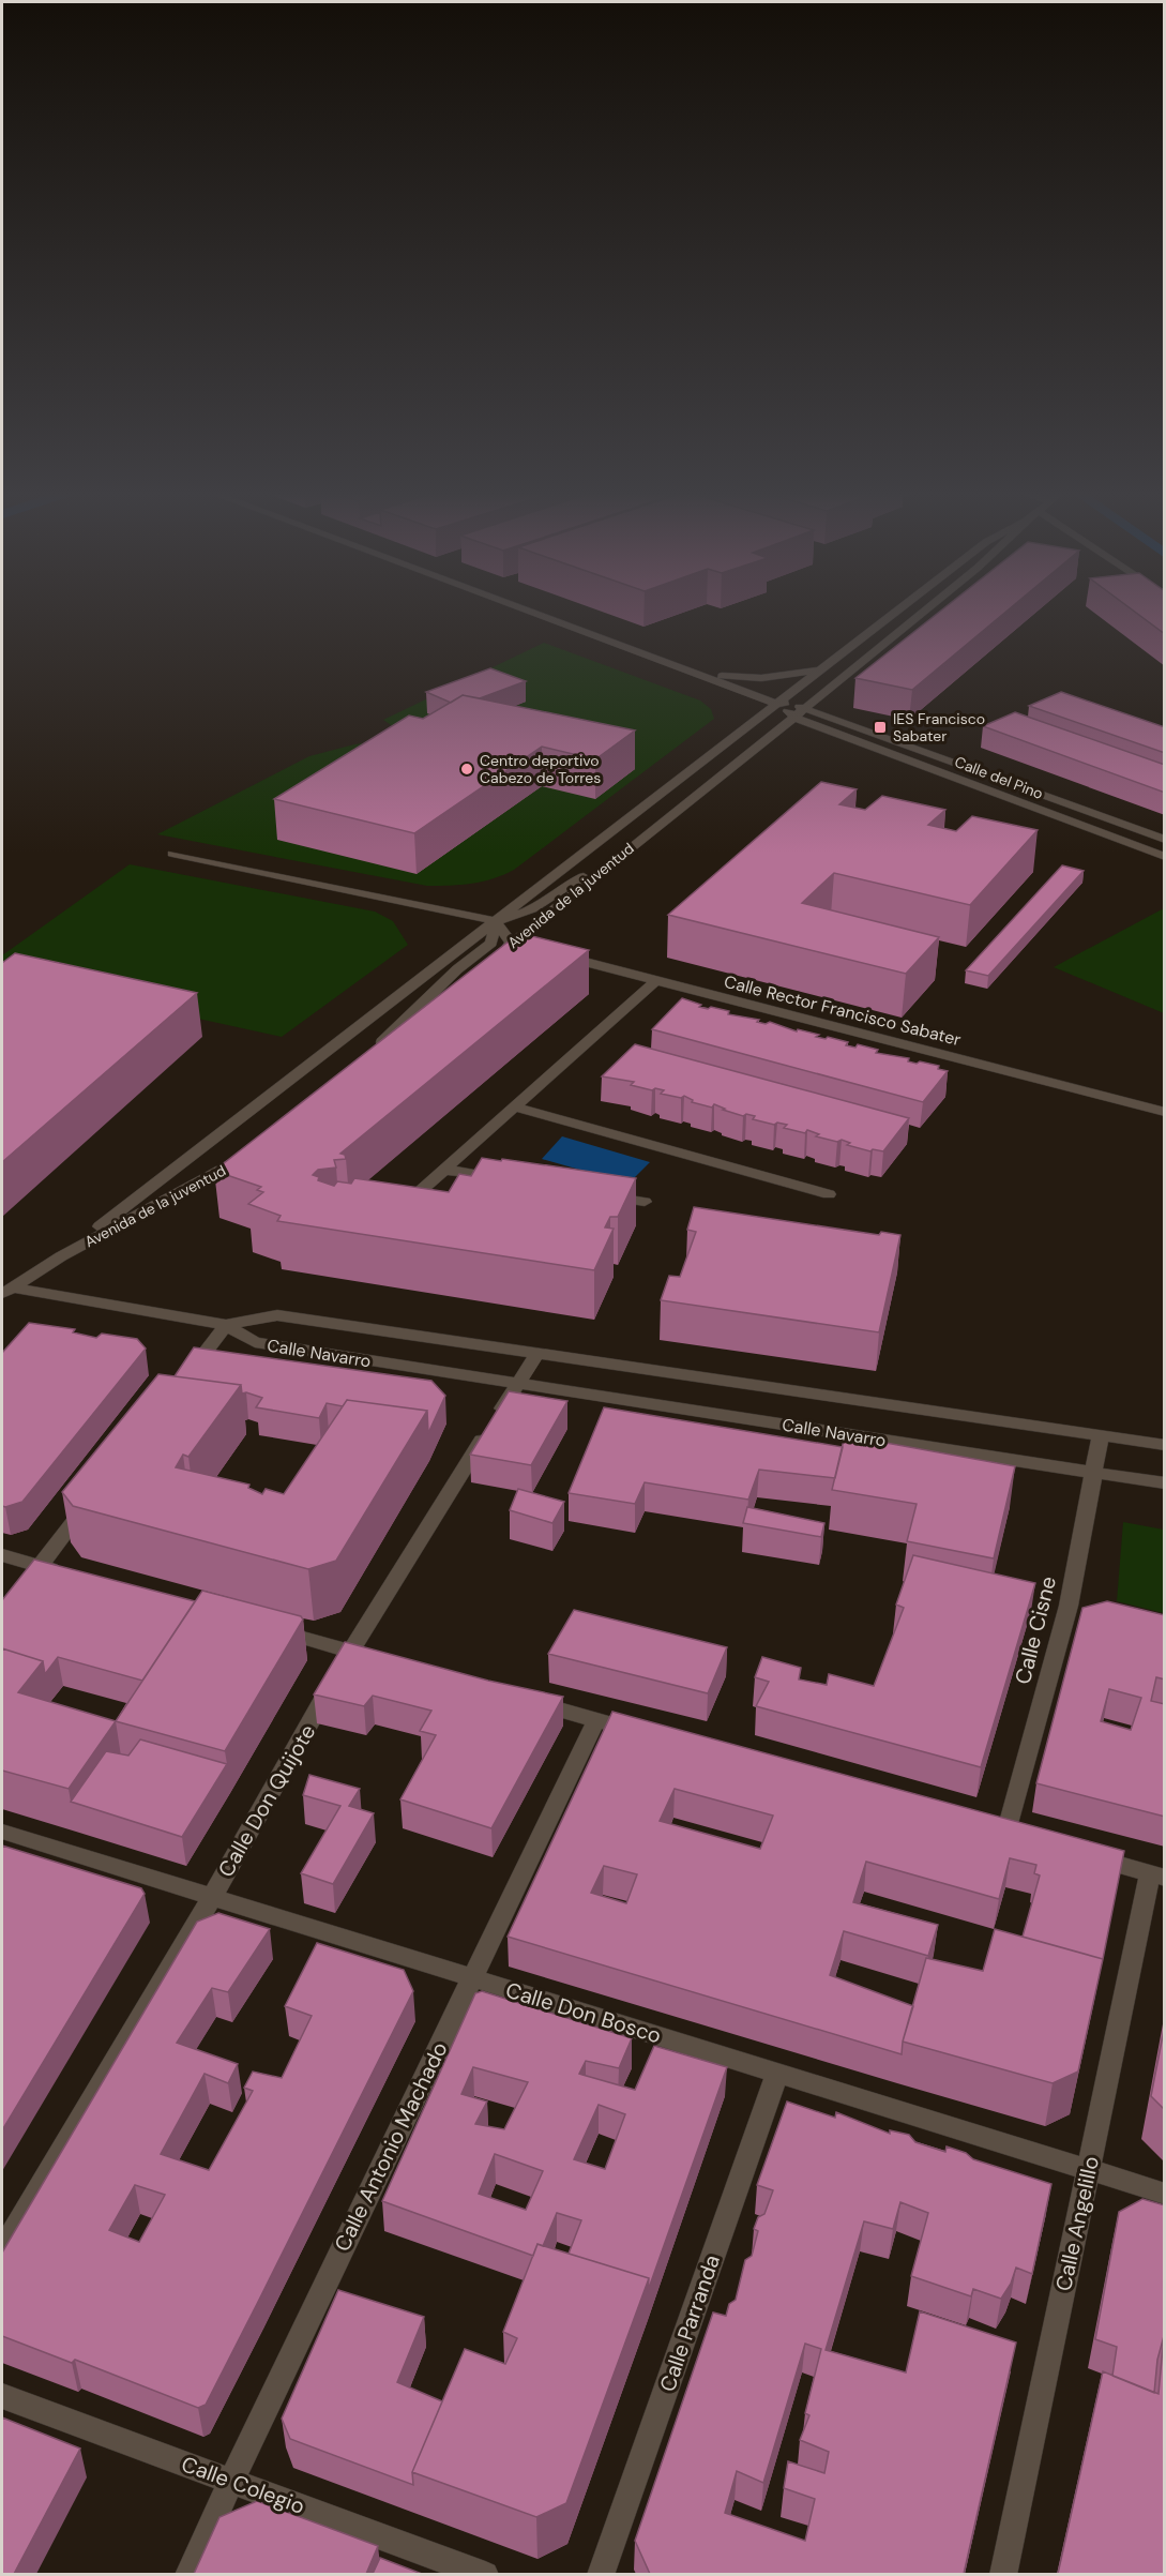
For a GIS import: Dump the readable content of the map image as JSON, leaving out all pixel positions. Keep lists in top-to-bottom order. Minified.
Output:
{"streets":{"street":["Calle del Pino","Avenida de la juventud","Calle Rector Francisco Sabater","Calle Navarro","Calle Cisne","Calle Don Quijote","Calle Don Bosco","Calle Antonio Machado","Calle Angelillo","Calle Parranda","Calle Colegio"]},"crossings":[["Calle del Pino","Avenida de la juventud"],["Calle Navarro","Calle Cisne"],["Calle Navarro","Calle Don Quijote"],["Calle Don Quijote","Calle Don Bosco"],["Calle Don Bosco","Calle Antonio Machado"],["Calle Don Bosco","Calle Angelillo"],["Calle Don Bosco","Calle Parranda"],["Calle Antonio Machado","Calle Colegio"]],"places":{"transit":["IES Francisco Sabater"],"other":["Centro deportivo Cabezo de Torres"]}}
